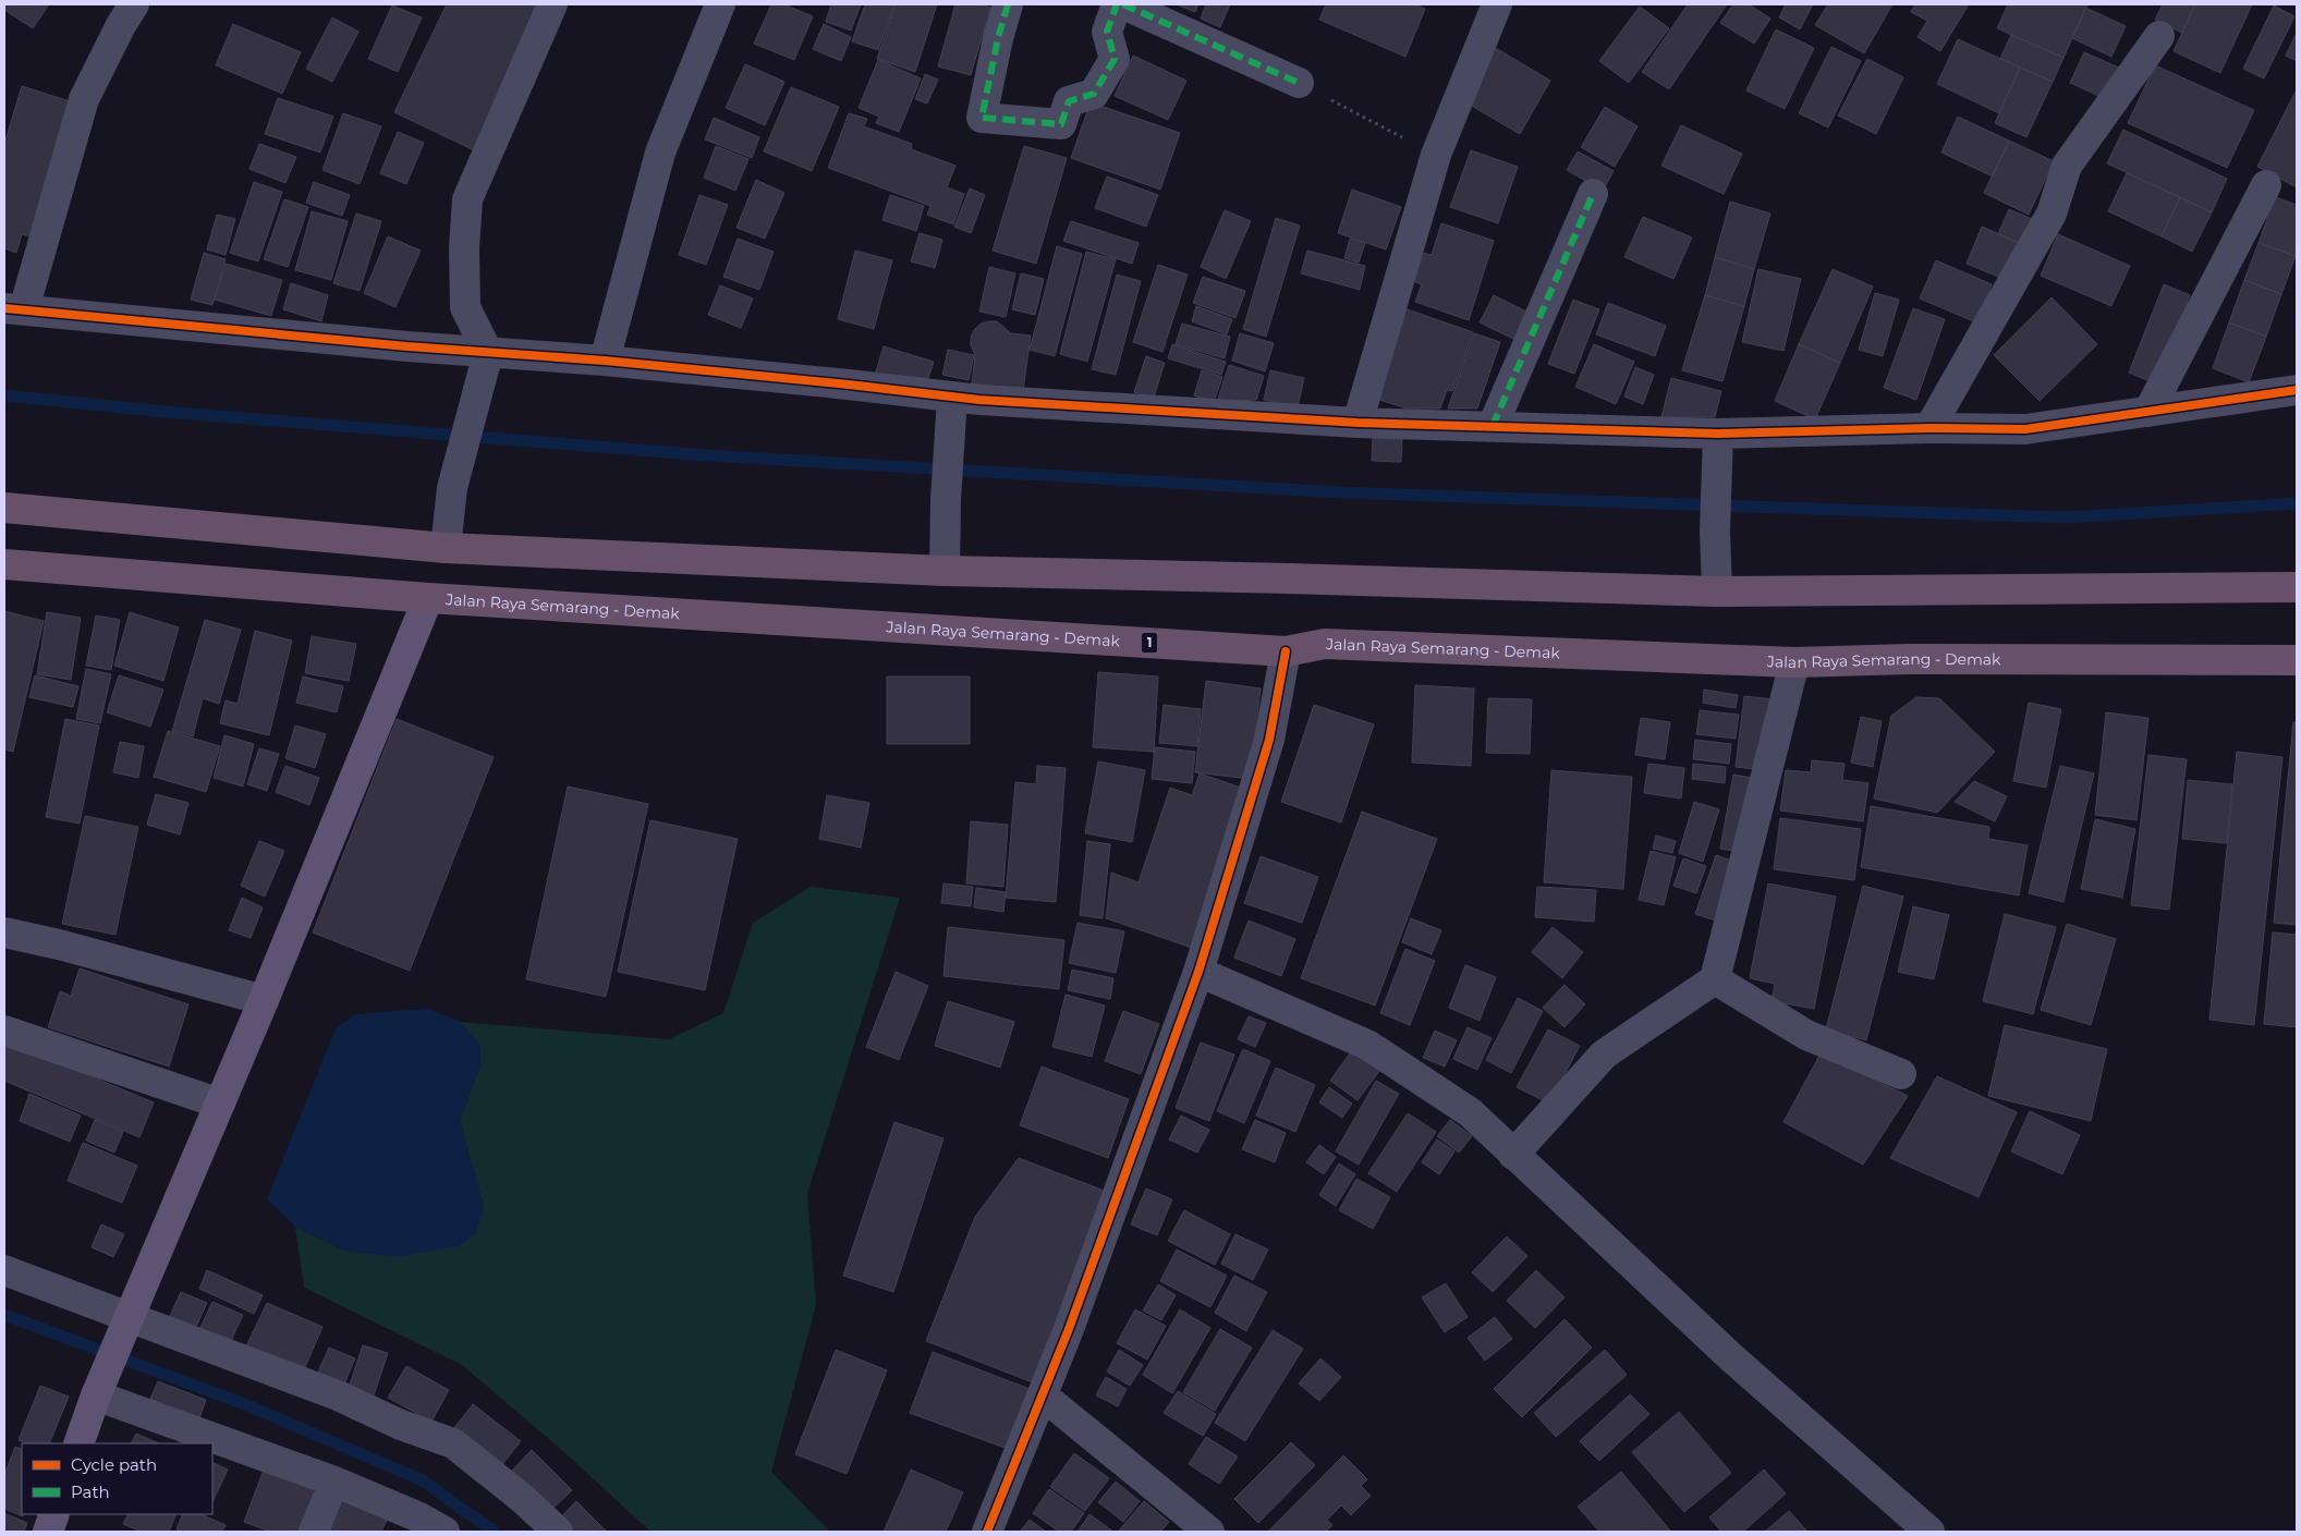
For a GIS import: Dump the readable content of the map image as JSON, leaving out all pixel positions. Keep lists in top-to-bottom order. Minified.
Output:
{"streets":{"highway":["Jalan Raya Semarang - Demak","1"]},"legend":["Cycle path","Path"]}
